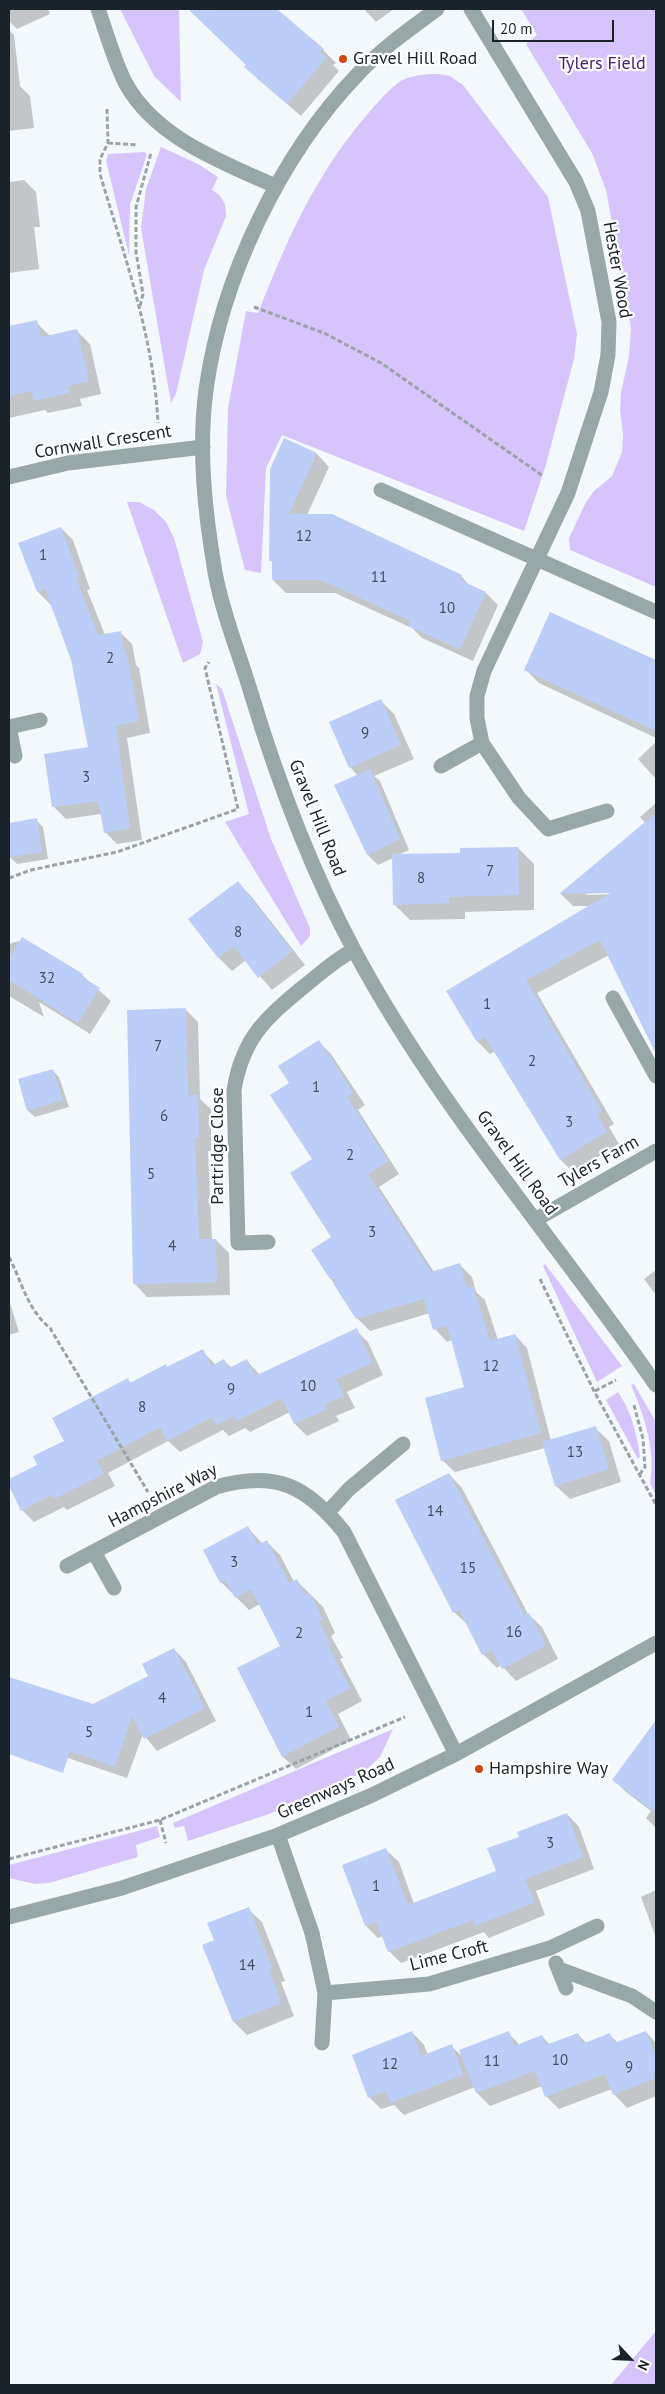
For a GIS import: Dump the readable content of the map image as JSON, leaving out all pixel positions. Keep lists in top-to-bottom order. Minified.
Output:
{"streets":{"street":["Hester Wood","Cornwall Crescent","Gravel Hill Road","Partridge Close","Tylers Farm","Hampshire Way","Greenways Road","Lime Croft"]},"crossings":[["Cornwall Crescent","Gravel Hill Road"],["Gravel Hill Road","Partridge Close"],["Gravel Hill Road","Tylers Farm"],["Hampshire Way","Greenways Road"]],"parks":["Tylers Field"],"places":["Gravel Hill Road","Hampshire Way"],"house_numbers":["12","1","11","10","2","9","3","7","8","8","32","1","7","2","1","6","3","2","5","3","4","12","10","9","8","13","14","3","15","16","2","4","1","5","3","1","14","10","11","12","9"],"scale_bar":"20 m","north":"bottom right"}
